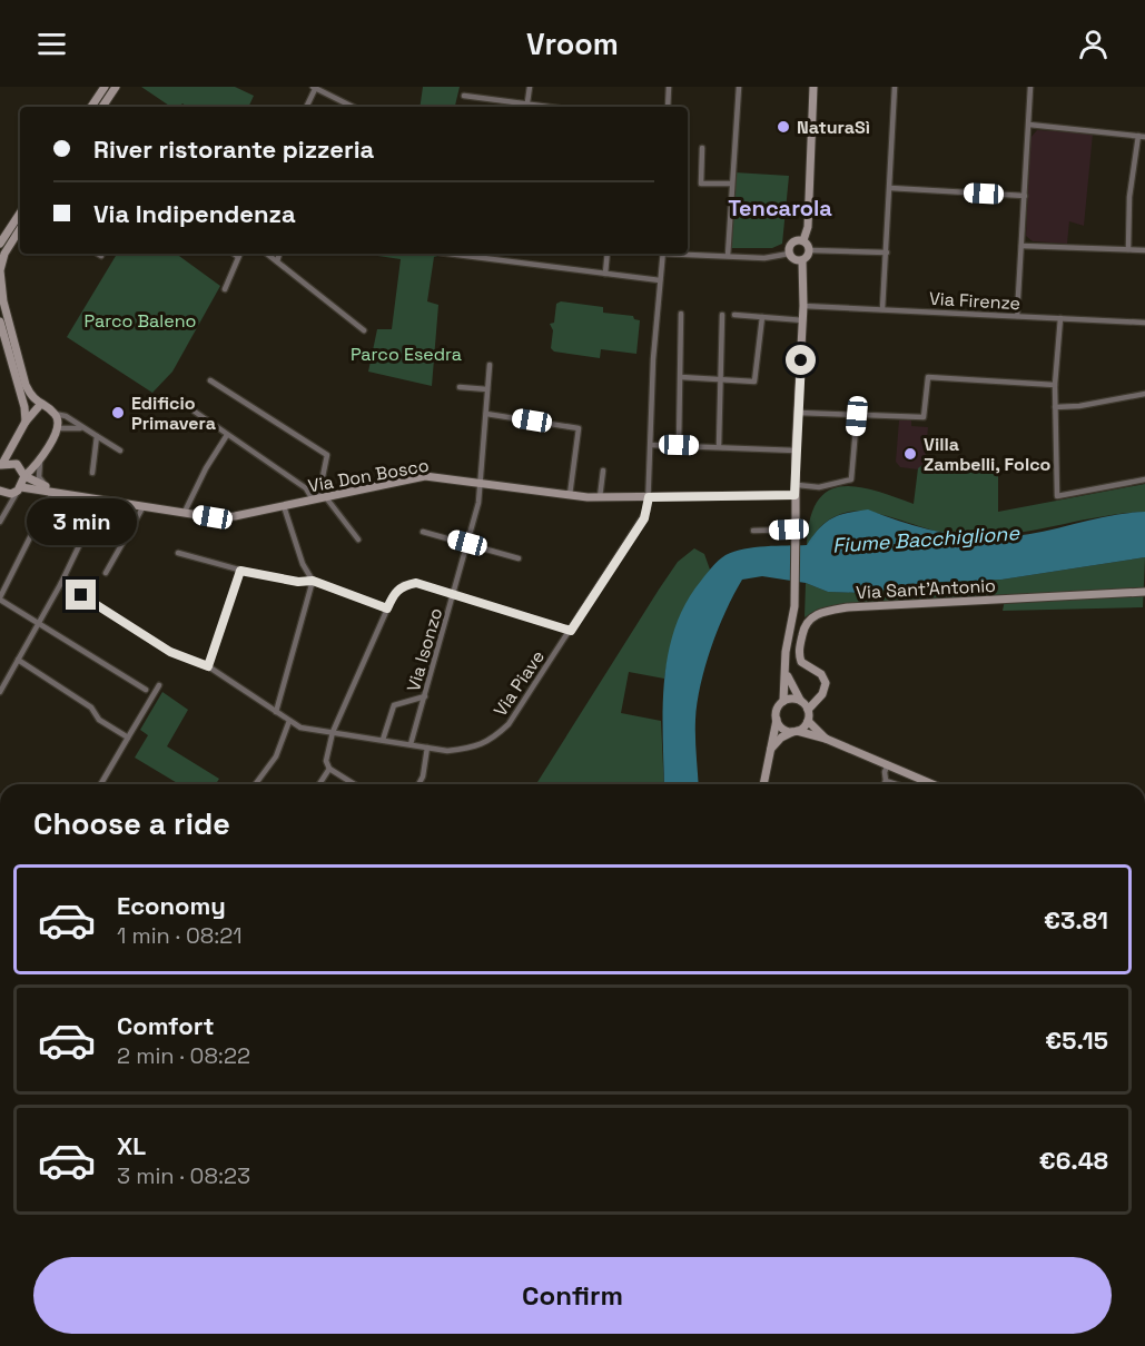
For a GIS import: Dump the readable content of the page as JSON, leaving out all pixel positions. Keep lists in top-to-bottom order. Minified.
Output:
{"streets":{"street":["Via Firenze","Via Don Bosco","Via Sant'Antonio","Via Isonzo","Via Piave"]},"crossings":[["Via Don Bosco","Via Isonzo"],["Via Don Bosco","Via Piave"],["Via Isonzo","Via Piave"]],"districts":["Tencarola"],"water":["Fiume Bacchiglione"],"parks":["Parco Baleno","Parco Esedra"],"places":["NaturaSì","Edificio Primavera","Villa Zambelli, Folco"],"page":{"header":"Vroom","banner":["River ristorante pizzeria","Via Indipendenza"],"bubble":"3 min","heading":"Choose a ride","list":[{"name":"Economy","note":"1 min · 08:21","value":"€3.81"},{"name":"Comfort","note":"2 min · 08:22","value":"€5.15"},{"name":"XL","note":"3 min · 08:23","value":"€6.48"}],"buttons":"Confirm"}}
